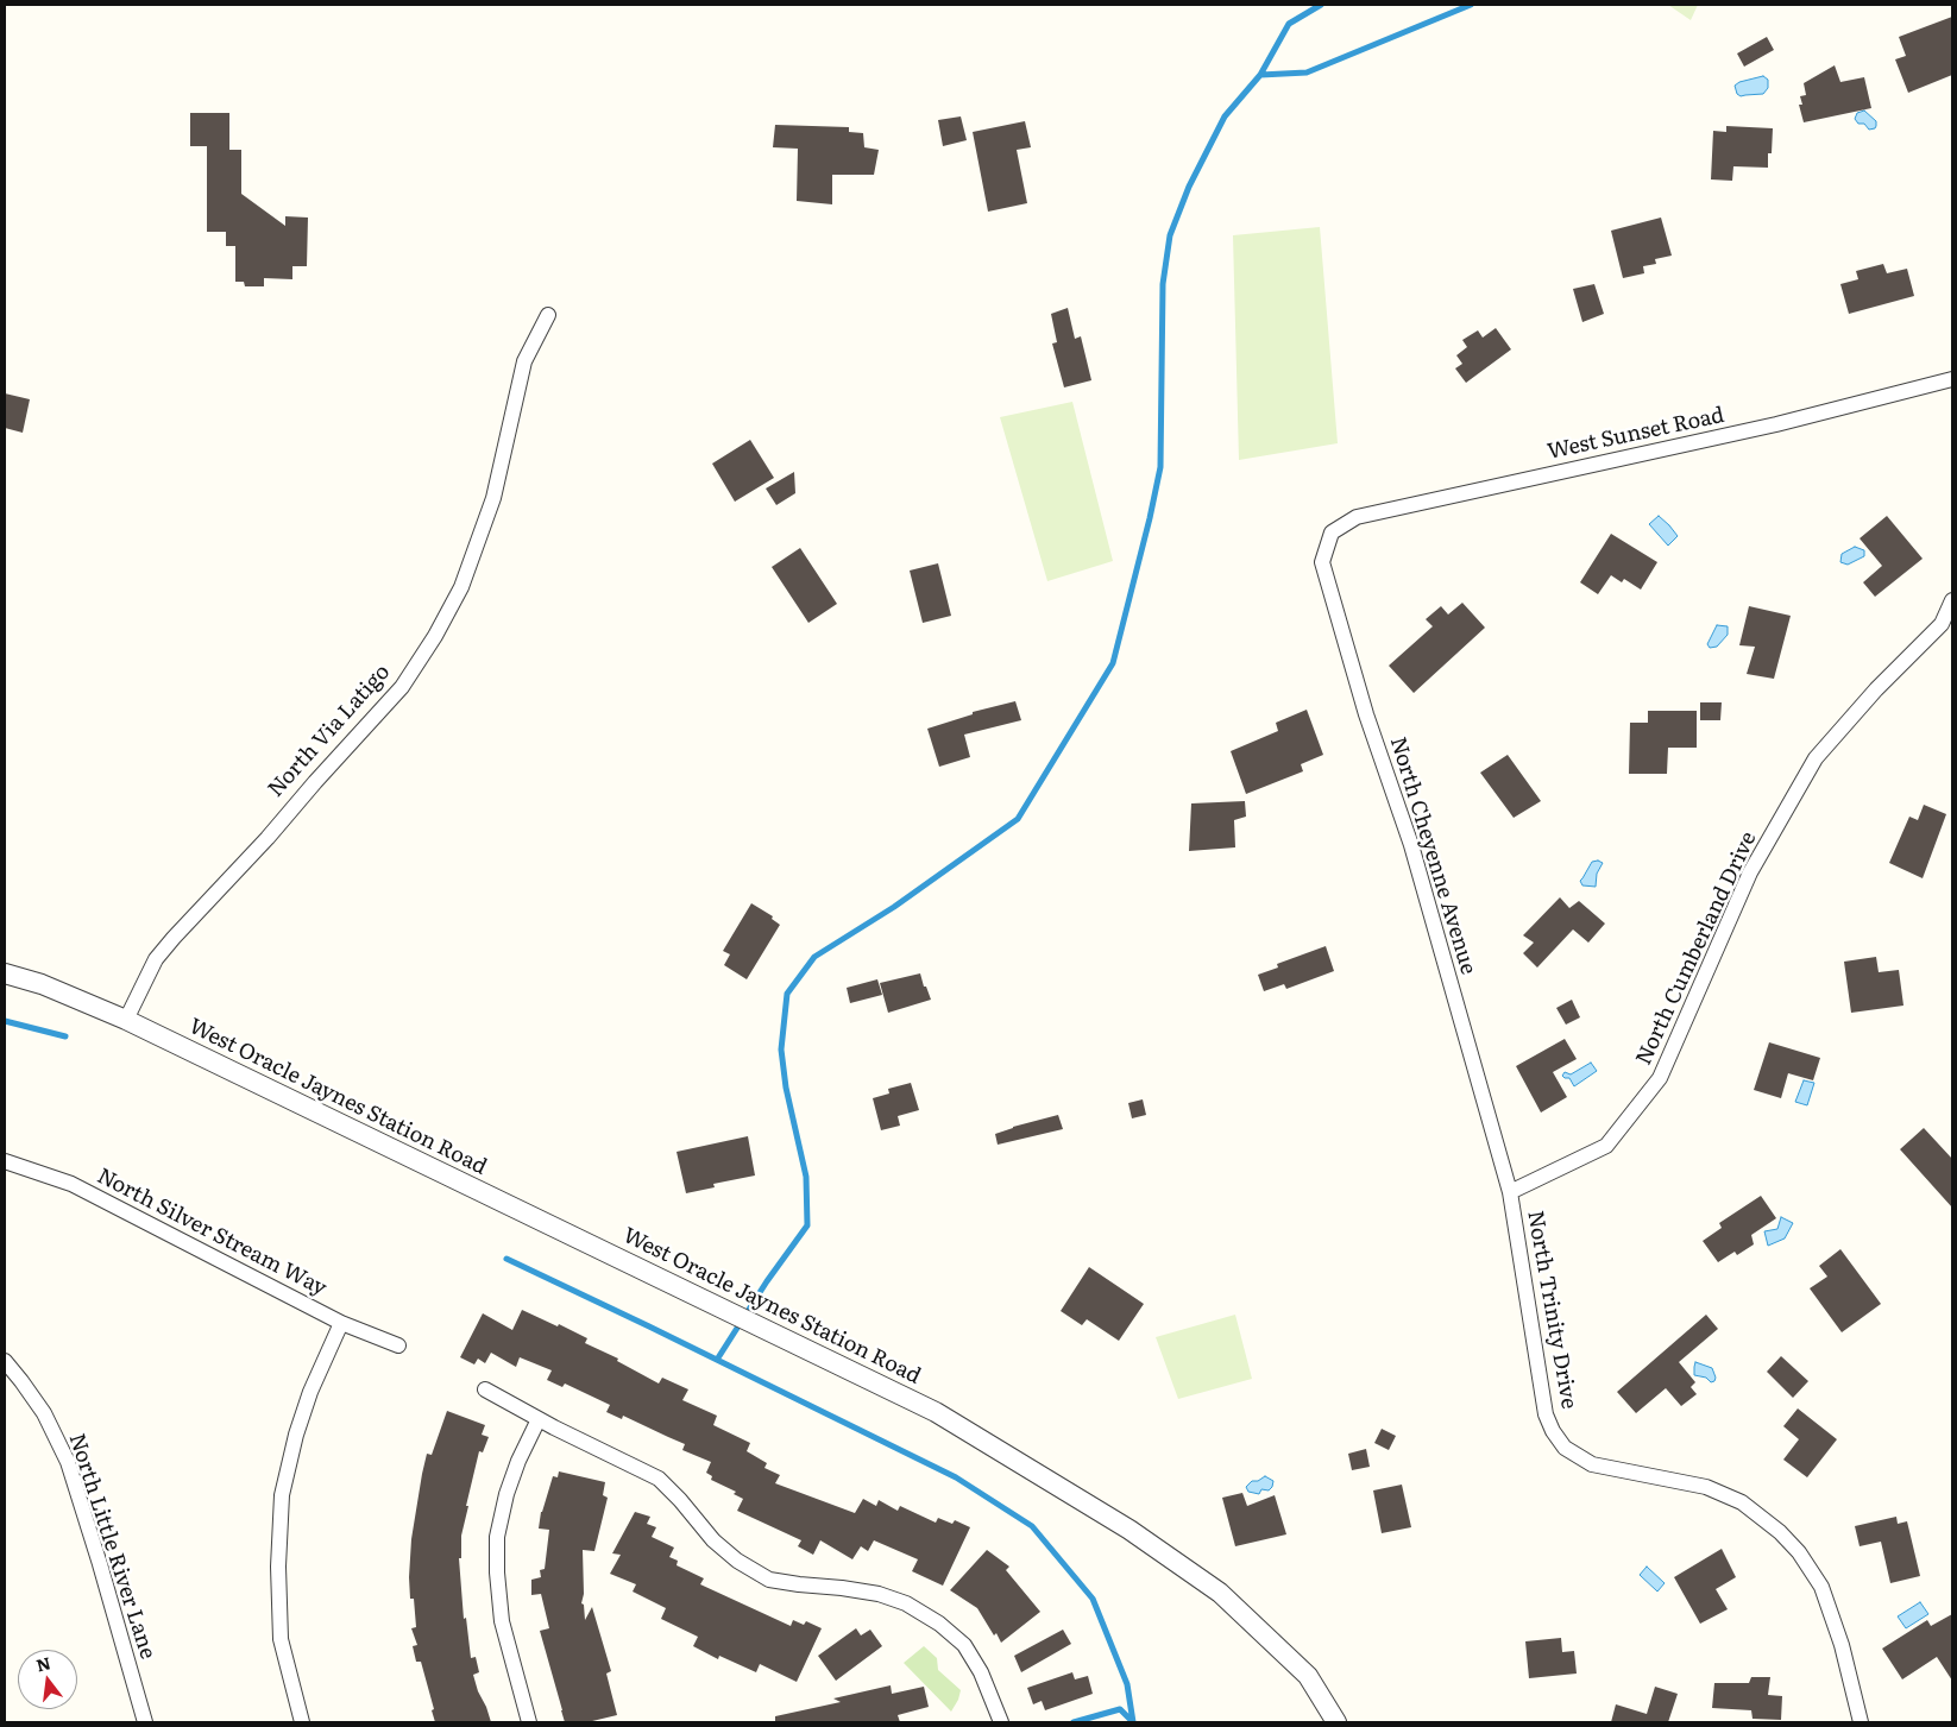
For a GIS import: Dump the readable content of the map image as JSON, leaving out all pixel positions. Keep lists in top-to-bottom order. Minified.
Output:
{"streets":{"street":["West Sunset Road","North Via Latigo","North Cheyenne Avenue","North Cumberland Drive","West Oracle Jaynes Station Road","North Silver Stream Way","North Trinity Drive","North Little River Lane"]},"crossings":[["West Sunset Road","North Cheyenne Avenue"],["North Via Latigo","West Oracle Jaynes Station Road"],["North Cheyenne Avenue","North Cumberland Drive"],["North Cheyenne Avenue","North Trinity Drive"],["North Cumberland Drive","North Trinity Drive"]],"north":"top"}
